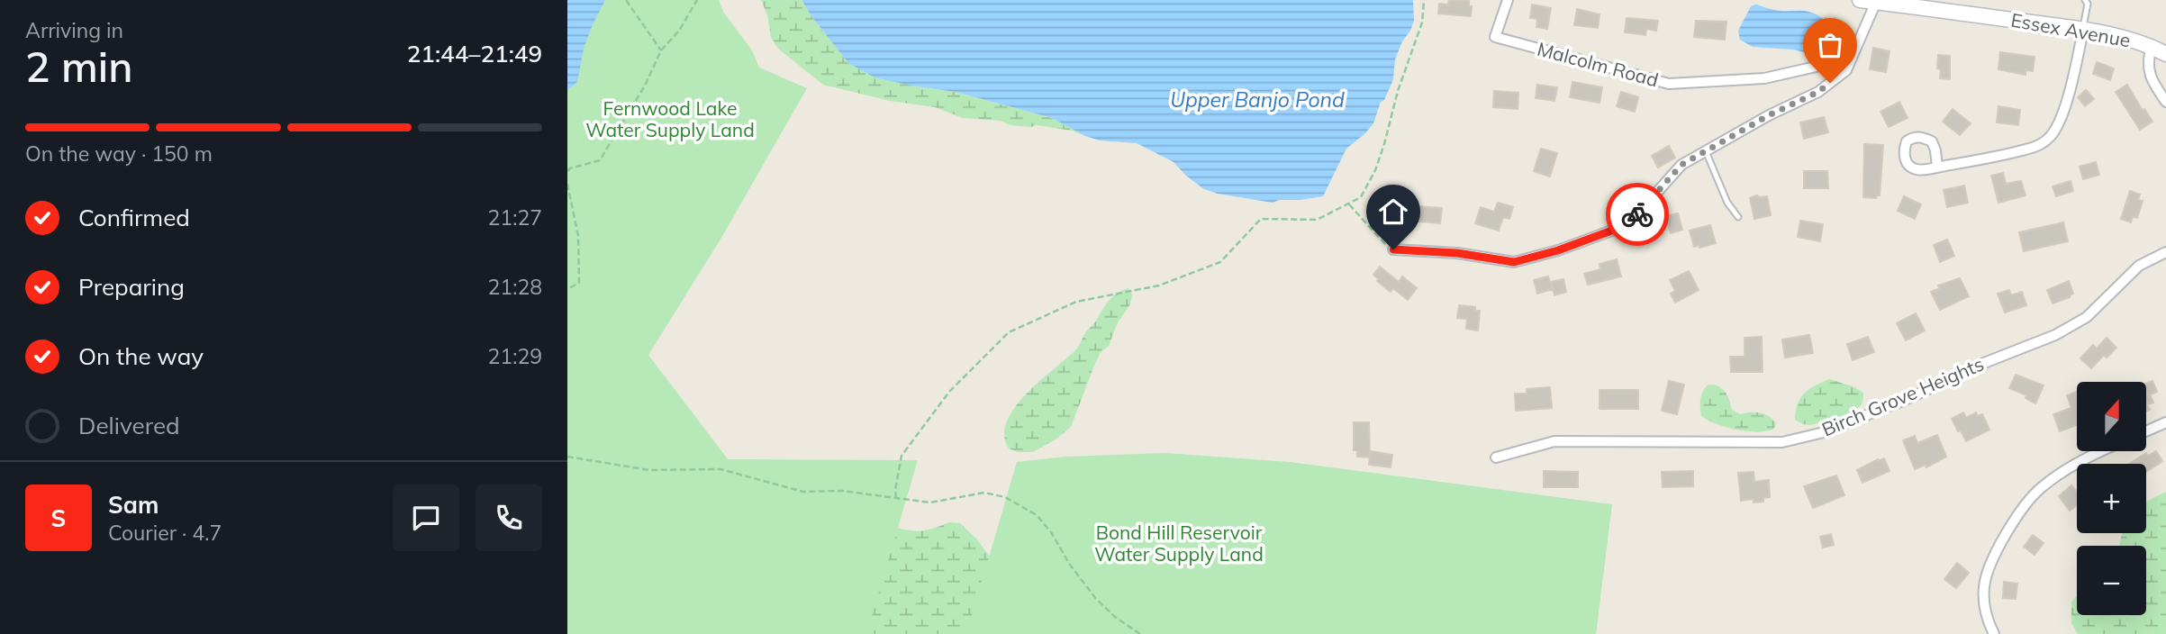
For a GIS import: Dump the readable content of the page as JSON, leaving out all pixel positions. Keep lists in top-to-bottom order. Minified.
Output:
{"streets":{"street":["Essex Avenue","Malcolm Road","Birch Grove Heights"]},"water":["Upper Banjo Pond"],"parks":["Fernwood Lake Water Supply Land","Bond Hill Reservoir Water Supply Land"],"north":"top","page":{"heading":["2 min","Arriving in","21:44–21:49"],"panel":["Sam","Courier · 4.7"],"bar":"On the way · 150 m","list":[["Confirmed","21:27"],["Preparing","21:28"],["On the way","21:29"],"Delivered"],"map_buttons":["+","−"],"round":"S"}}
